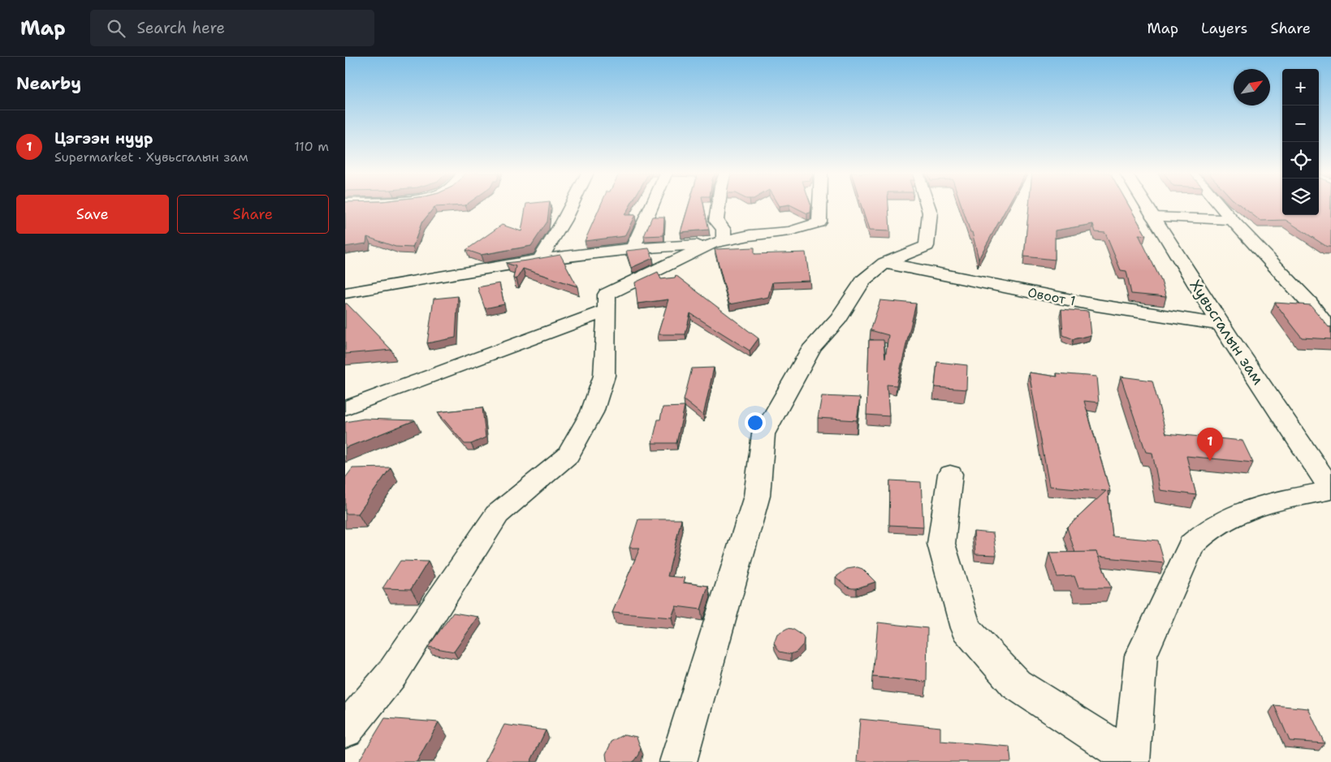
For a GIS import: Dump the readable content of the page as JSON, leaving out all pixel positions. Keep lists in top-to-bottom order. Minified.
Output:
{"streets":{"street":["Овоот 1","Хувьсгалын зам"]},"crossings":[["Овоот 1","Хувьсгалын зам"]],"north":"top right","page":{"header":"Map","search":"Search here","nav":["Map","Layers","Share"],"heading":"Nearby","map_buttons":["+","−"],"list":[{"mark":"1","name":"Цэгээн нуур","note":"Supermarket · Хувьсгалын зам","value":"110 m"}],"buttons":["Save","Share"],"pins":"1"}}
